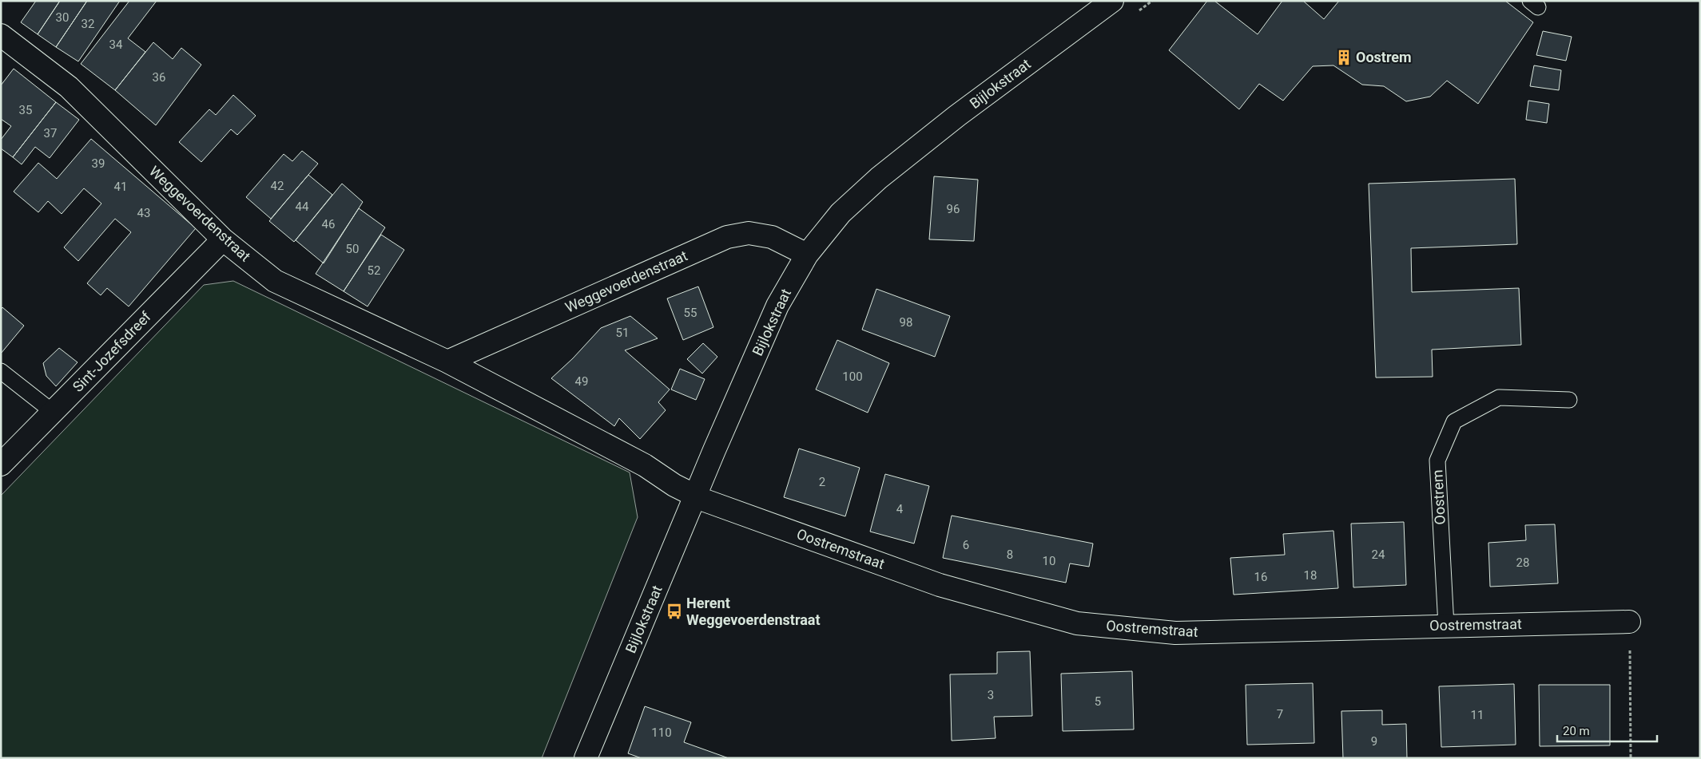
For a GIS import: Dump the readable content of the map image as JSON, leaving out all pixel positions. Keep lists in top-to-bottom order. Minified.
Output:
{"streets":{"street":["Bijlokstraat","Weggevoerdenstraat","Sint-Jozefsdreef","Oostremstraat"],"lane":["Oostrem"]},"crossings":[["Bijlokstraat","Weggevoerdenstraat"],["Bijlokstraat","Oostremstraat"],["Weggevoerdenstraat","Sint-Jozefsdreef"],["Weggevoerdenstraat","Oostremstraat"],["Oostrem","Oostremstraat"]],"places":{"building":["Oostrem"],"bus stop":["Herent Weggevoerdenstraat"]},"house_numbers":["30","32","34","36","35","37","39","42","41","44","96","43","46","50","52","55","98","51","100","49","2","4","6","8","24","10","28","18","16","3","5","7","11","110","9"],"scale_bar":"20 m"}
